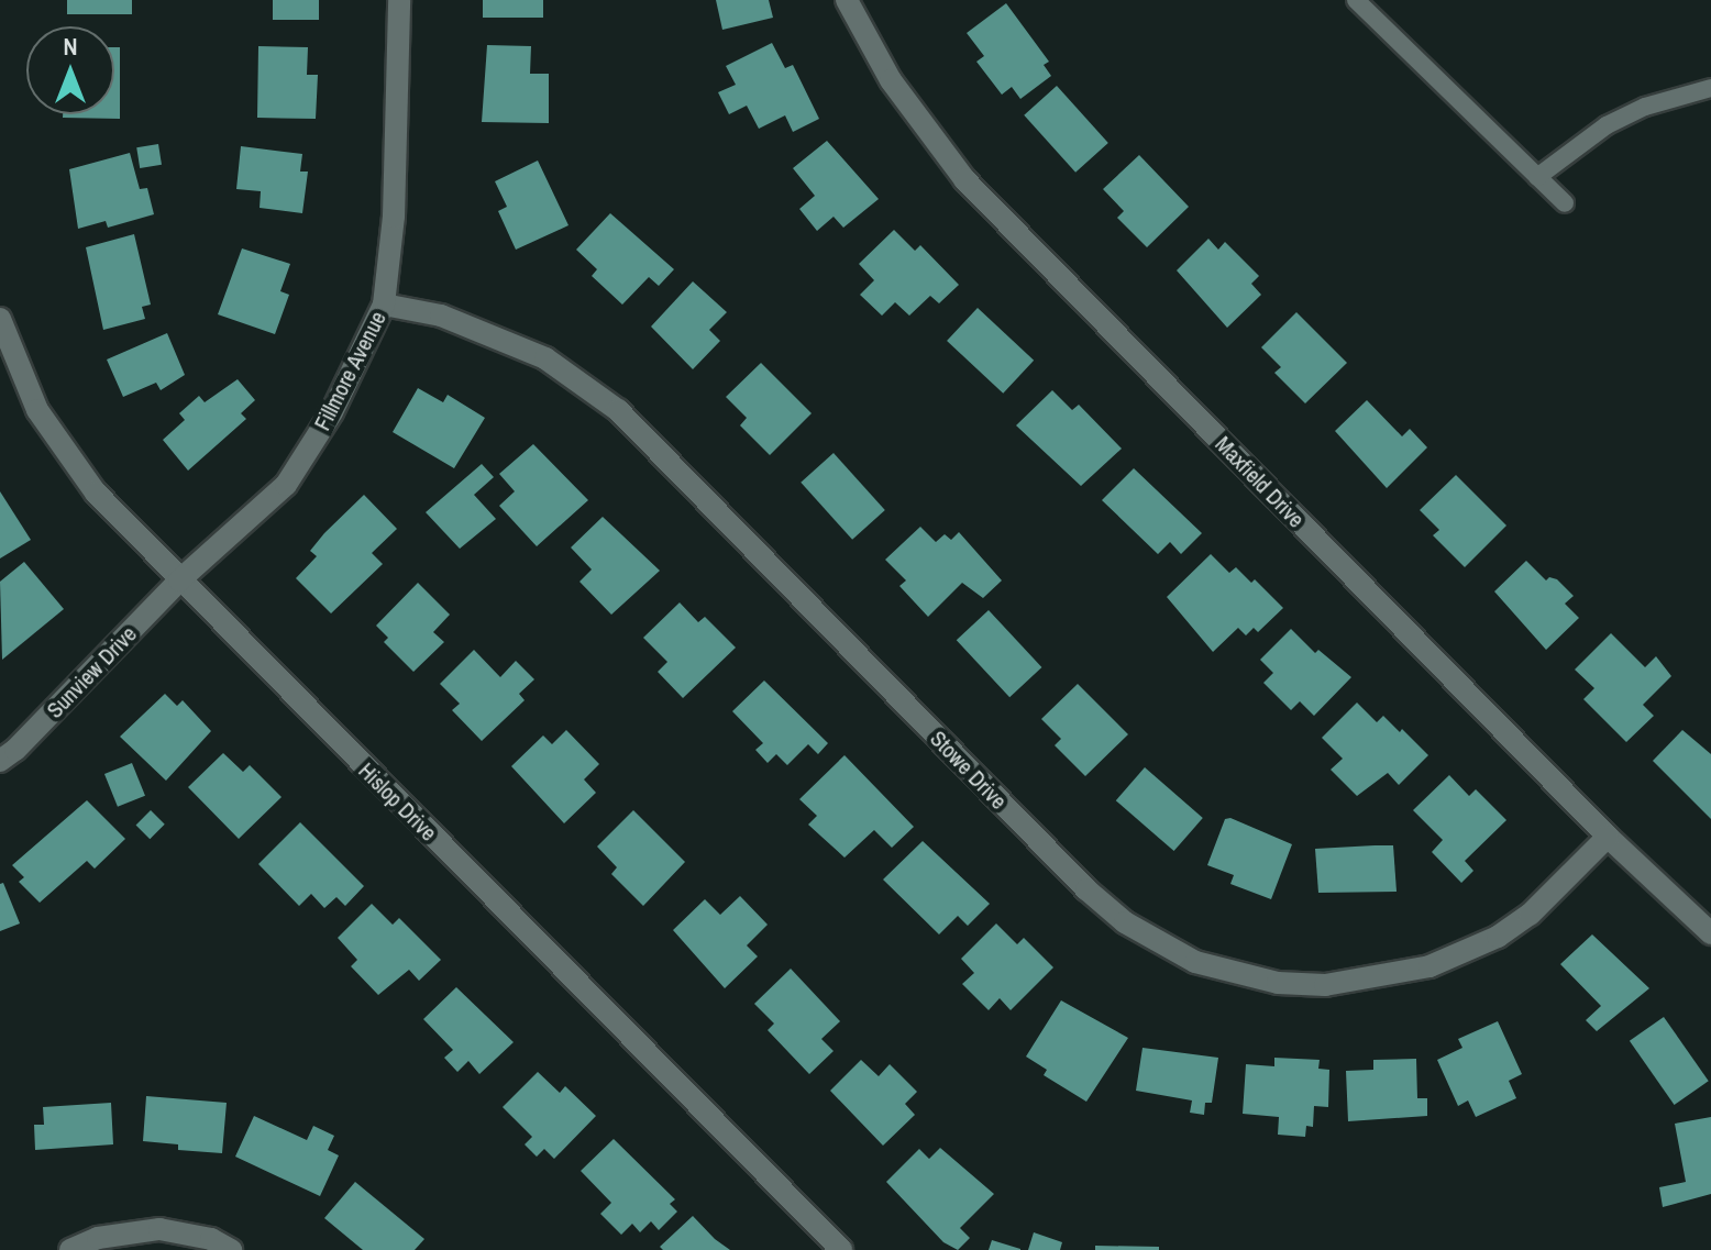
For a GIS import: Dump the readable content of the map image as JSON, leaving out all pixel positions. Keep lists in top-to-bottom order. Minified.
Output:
{"streets":{"street":["Fillmore Avenue","Maxfield Drive","Sunview Drive","Stowe Drive","Hislop Drive"]},"crossings":[["Fillmore Avenue","Sunview Drive"],["Fillmore Avenue","Stowe Drive"],["Fillmore Avenue","Hislop Drive"],["Maxfield Drive","Stowe Drive"],["Sunview Drive","Hislop Drive"]],"north":"top"}
